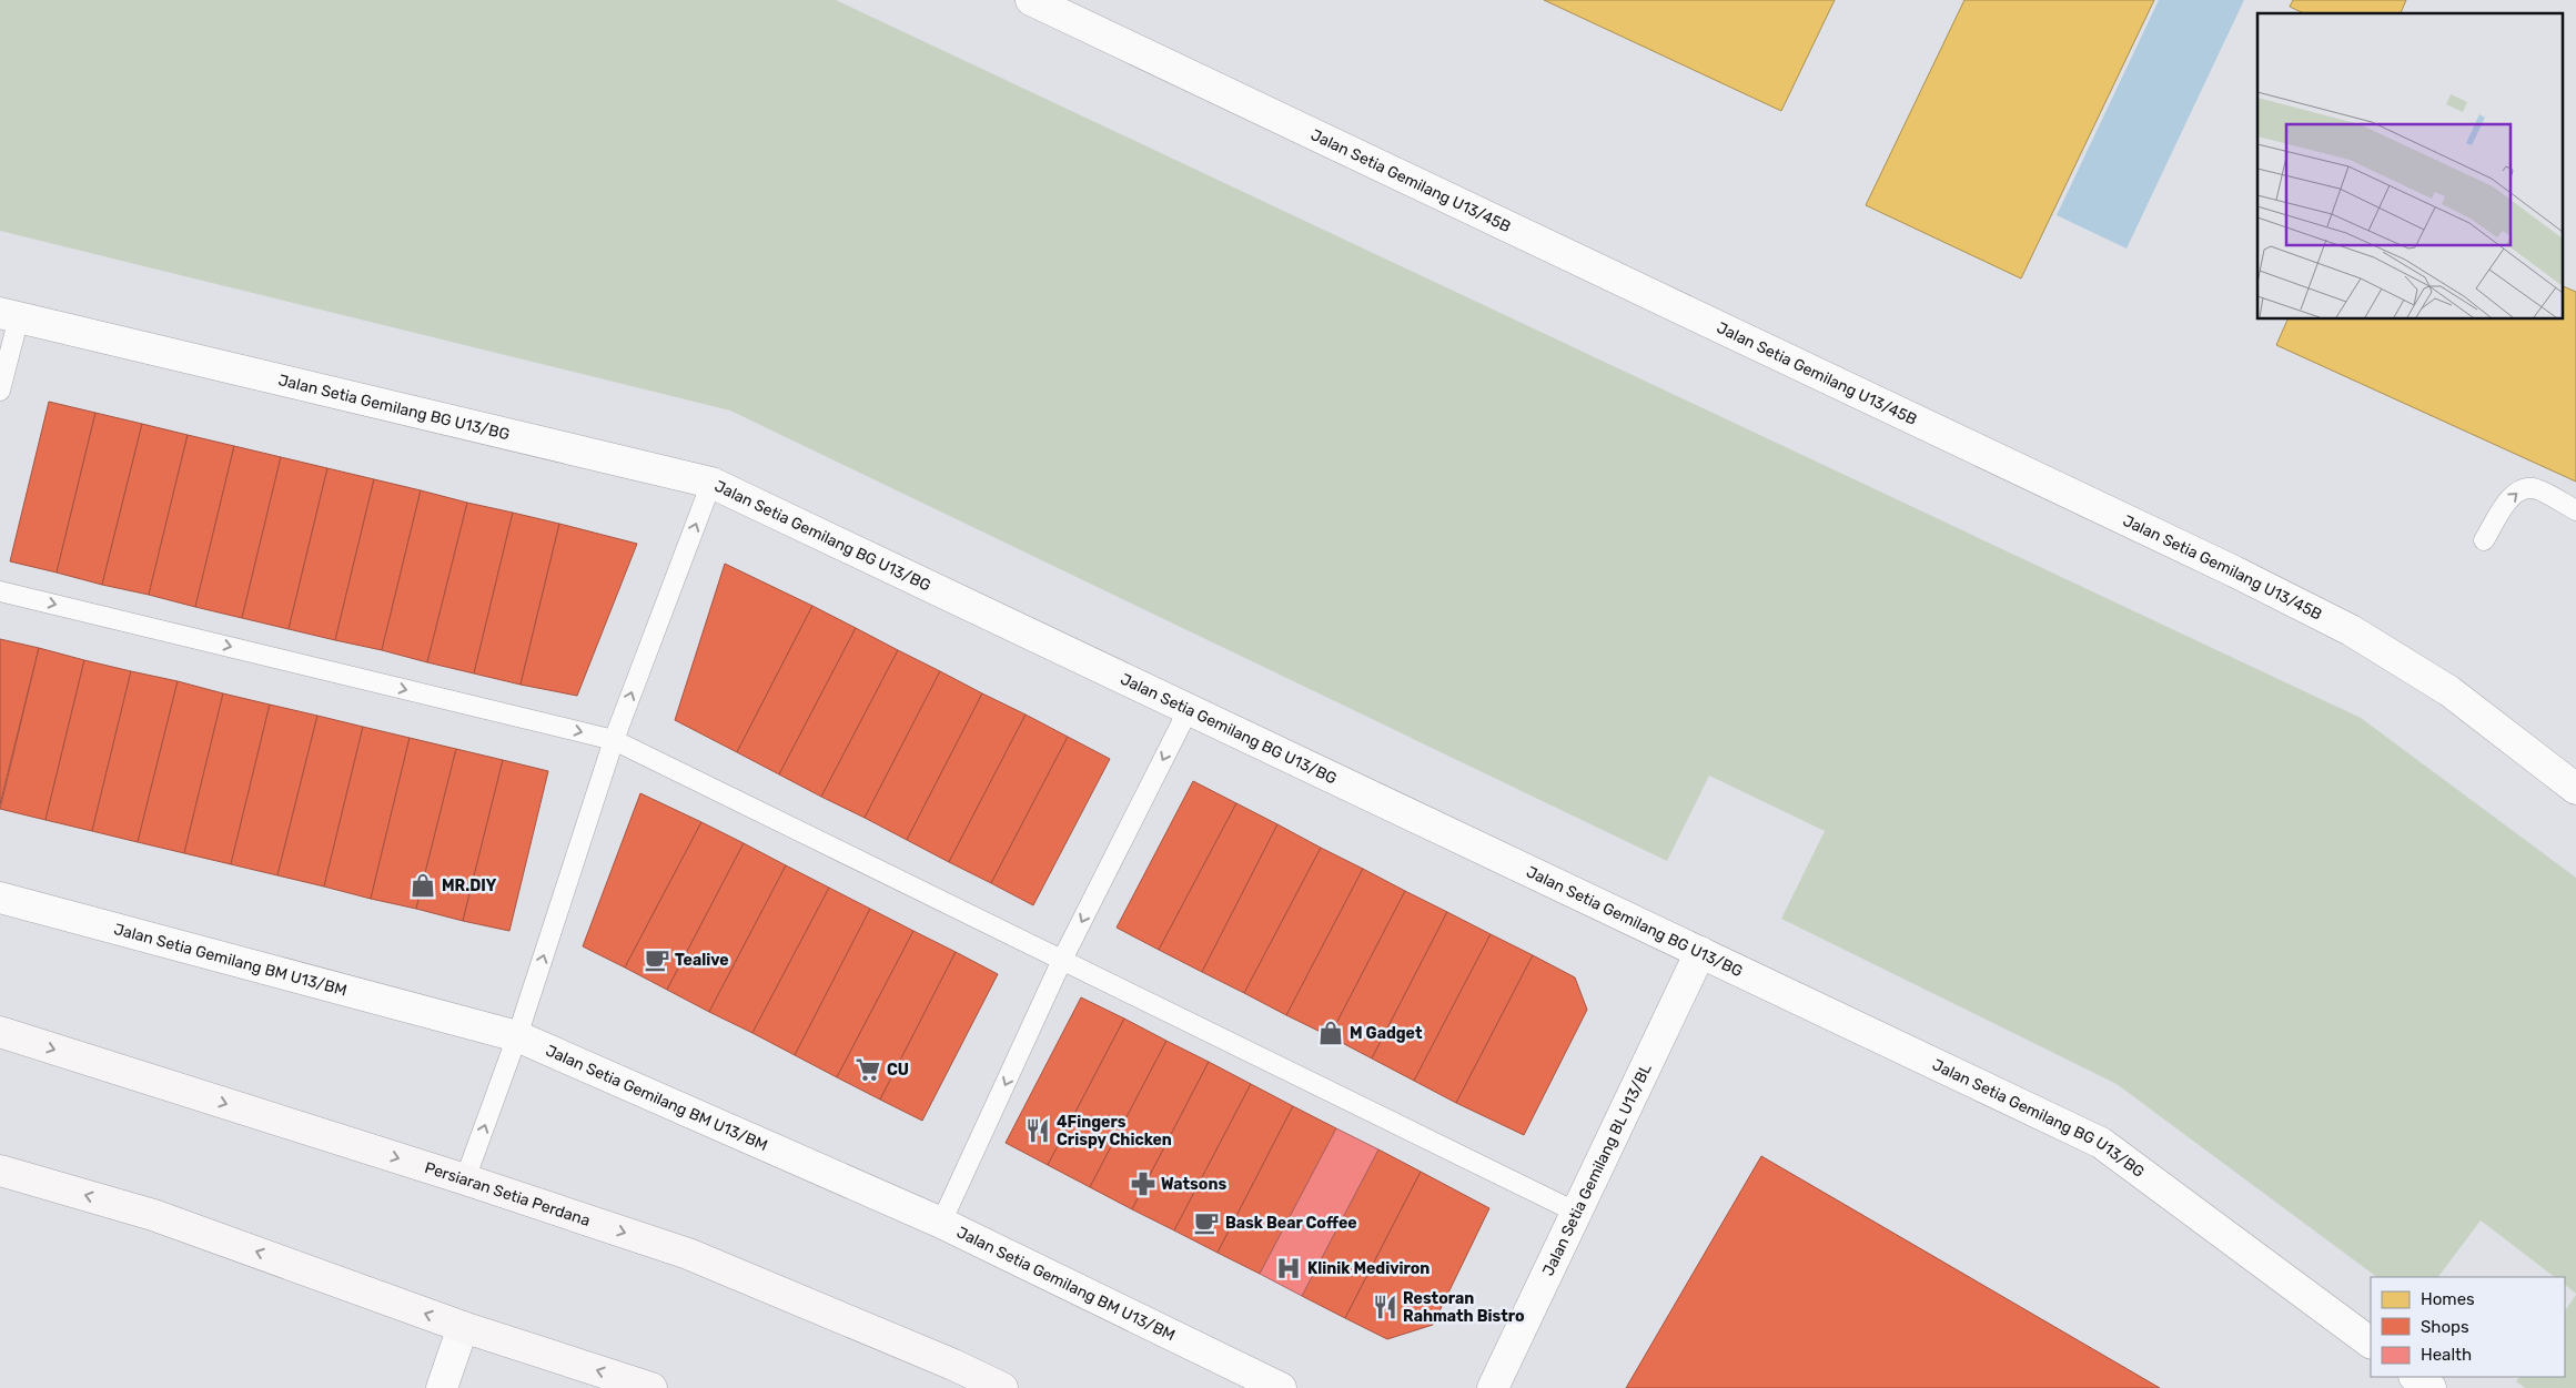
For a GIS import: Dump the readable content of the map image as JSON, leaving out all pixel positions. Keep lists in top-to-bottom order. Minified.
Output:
{"streets":{"main road":["Persiaran Setia Perdana"],"street":["Jalan Setia Gemilang U13/45B","Jalan Setia Gemilang BG U13/BG","Jalan Setia Gemilang BM U13/BM","Jalan Setia Gemilang BL U13/BL"]},"crossings":[["Jalan Setia Gemilang BG U13/BG","Jalan Setia Gemilang BL U13/BL"]],"places":{"shop":["MR.DIY","M Gadget"],"cafe":["Tealive","Bask Bear Coffee"],"supermarket":["CU"],"restaurant":["4Fingers Crispy Chicken","Restoran Rahmath Bistro"],"pharmacy":["Watsons"],"hospital":["Klinik Mediviron"]},"legend":["Homes","Shops","Health"]}
